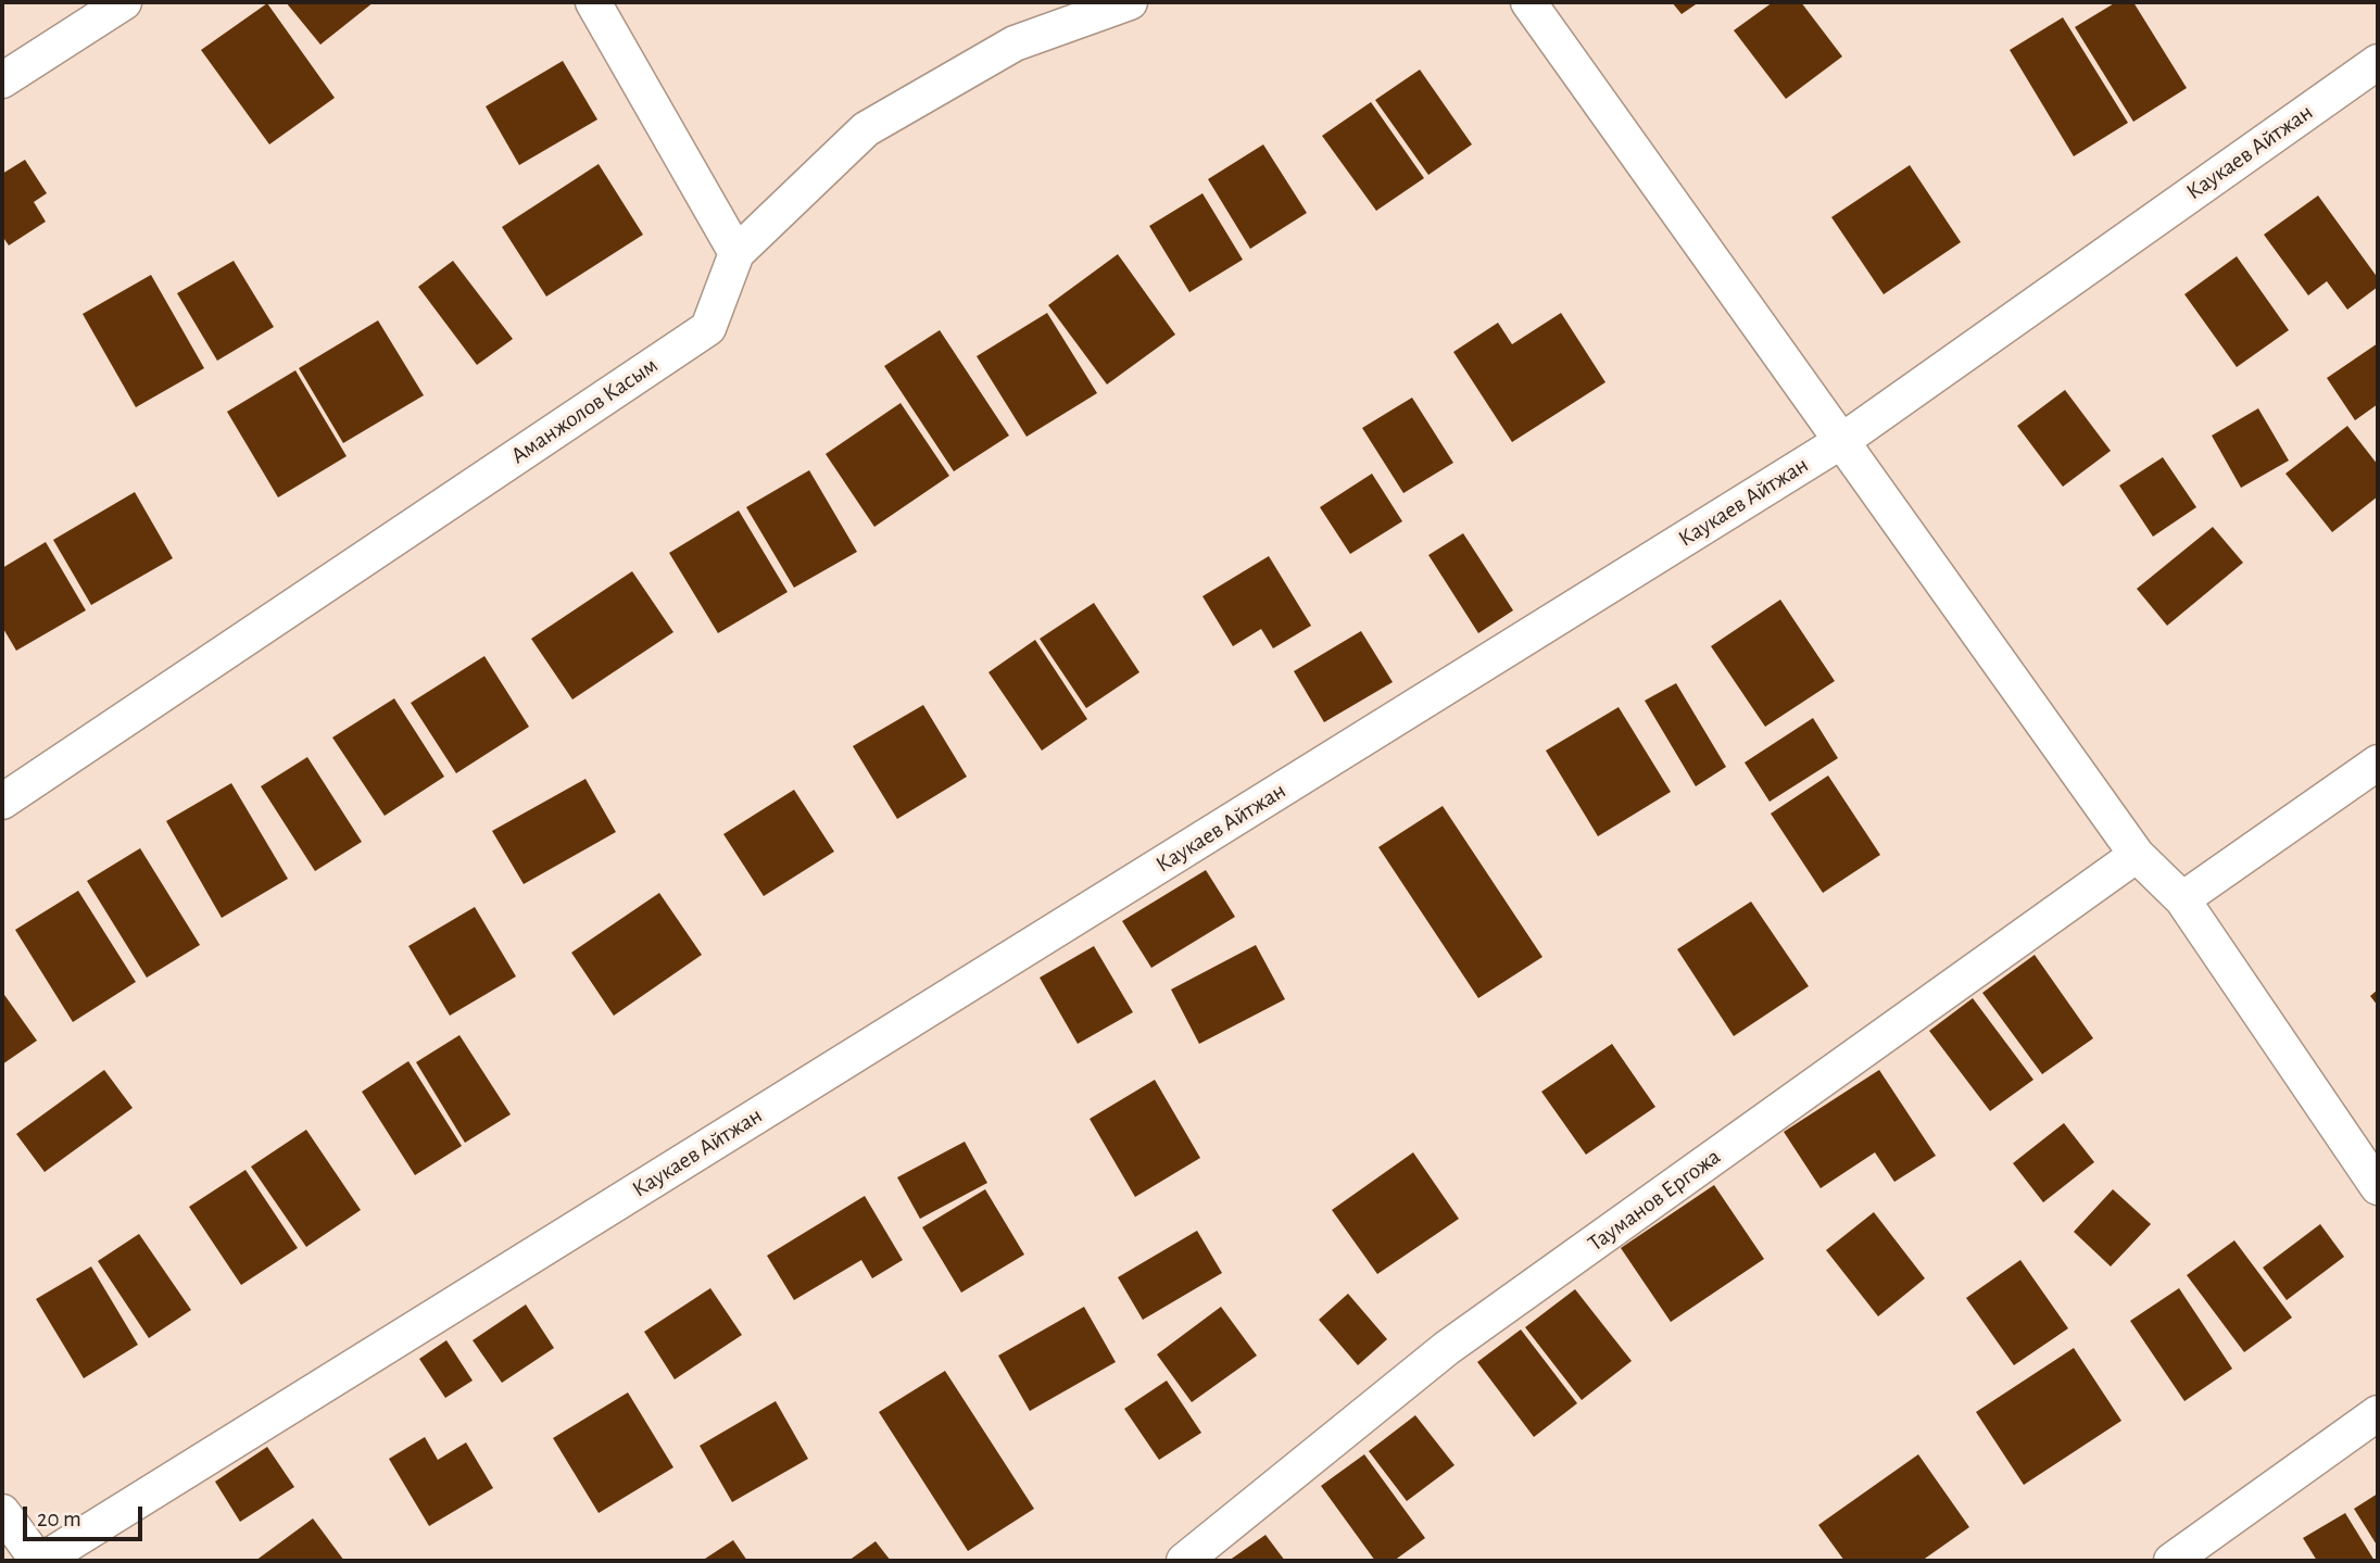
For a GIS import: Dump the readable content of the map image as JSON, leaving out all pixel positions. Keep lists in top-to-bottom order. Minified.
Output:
{"streets":{"street":["Каукаев Айтжан","Аманжолов Касым","Тауманов Ергожа"]},"scale_bar":"20 m"}
